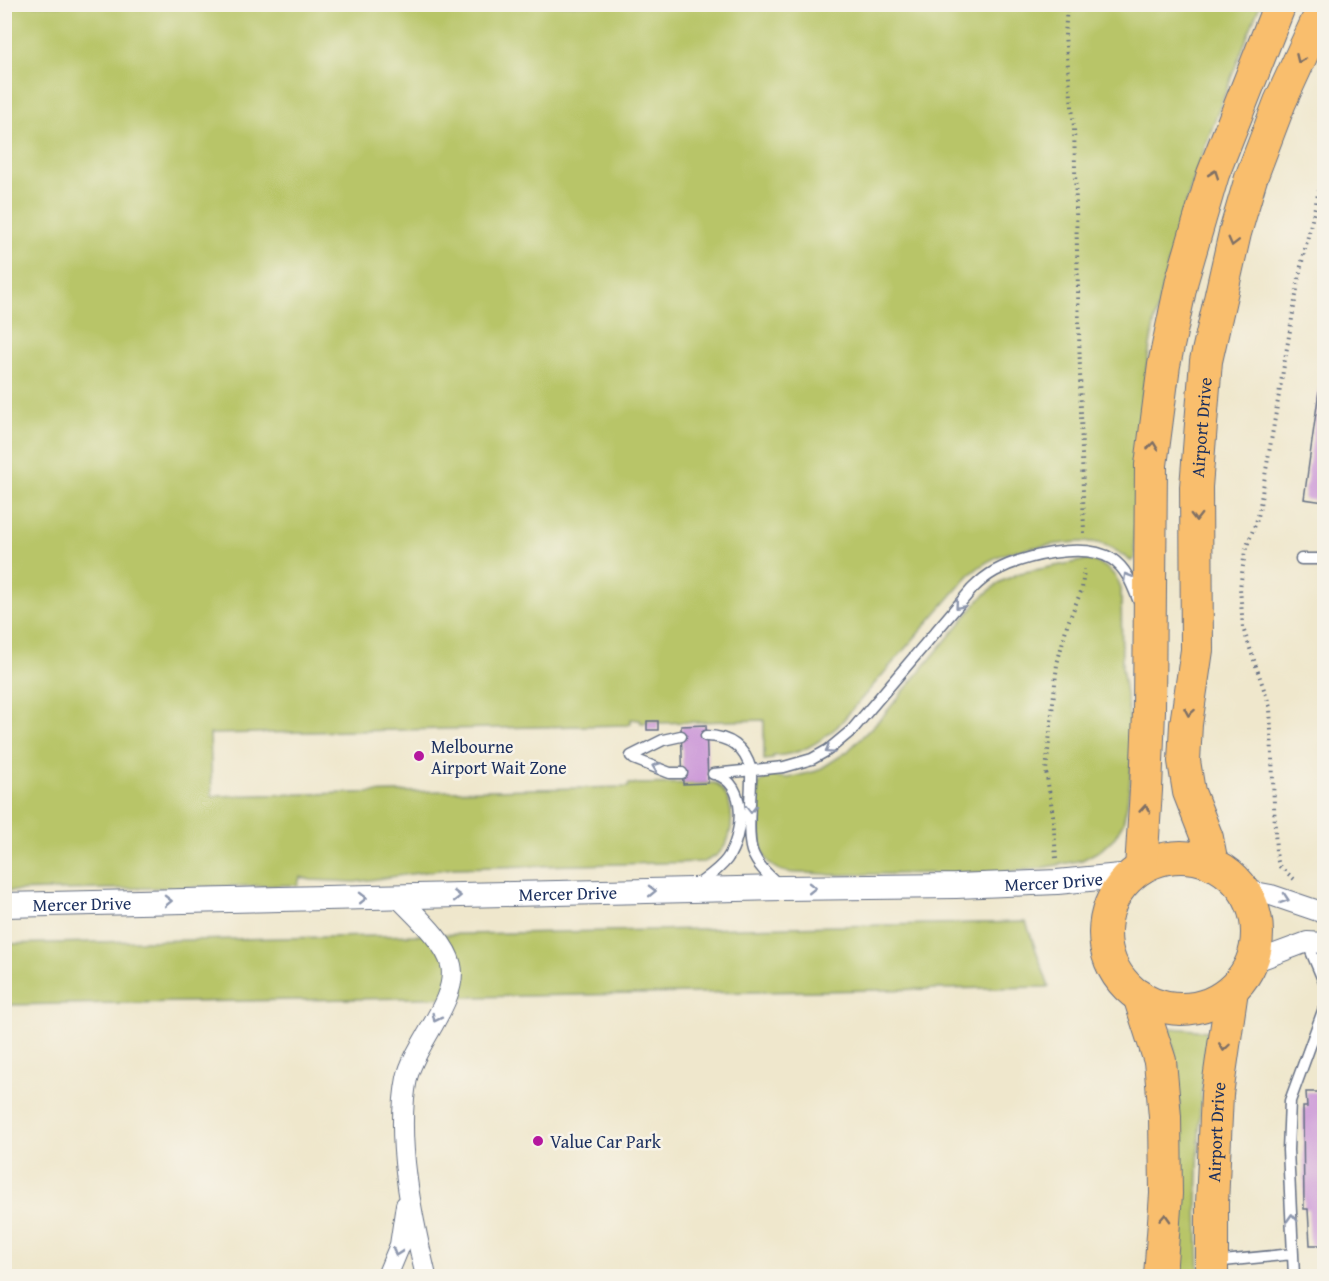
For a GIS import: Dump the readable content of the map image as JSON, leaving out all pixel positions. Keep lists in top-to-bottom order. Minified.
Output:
{"streets":{"main road":["Airport Drive"],"street":["Mercer Drive"]},"crossings":[["Airport Drive","Mercer Drive"]],"one_way":["Mercer Drive"],"places":["Melbourne Airport Wait Zone","Value Car Park"]}
